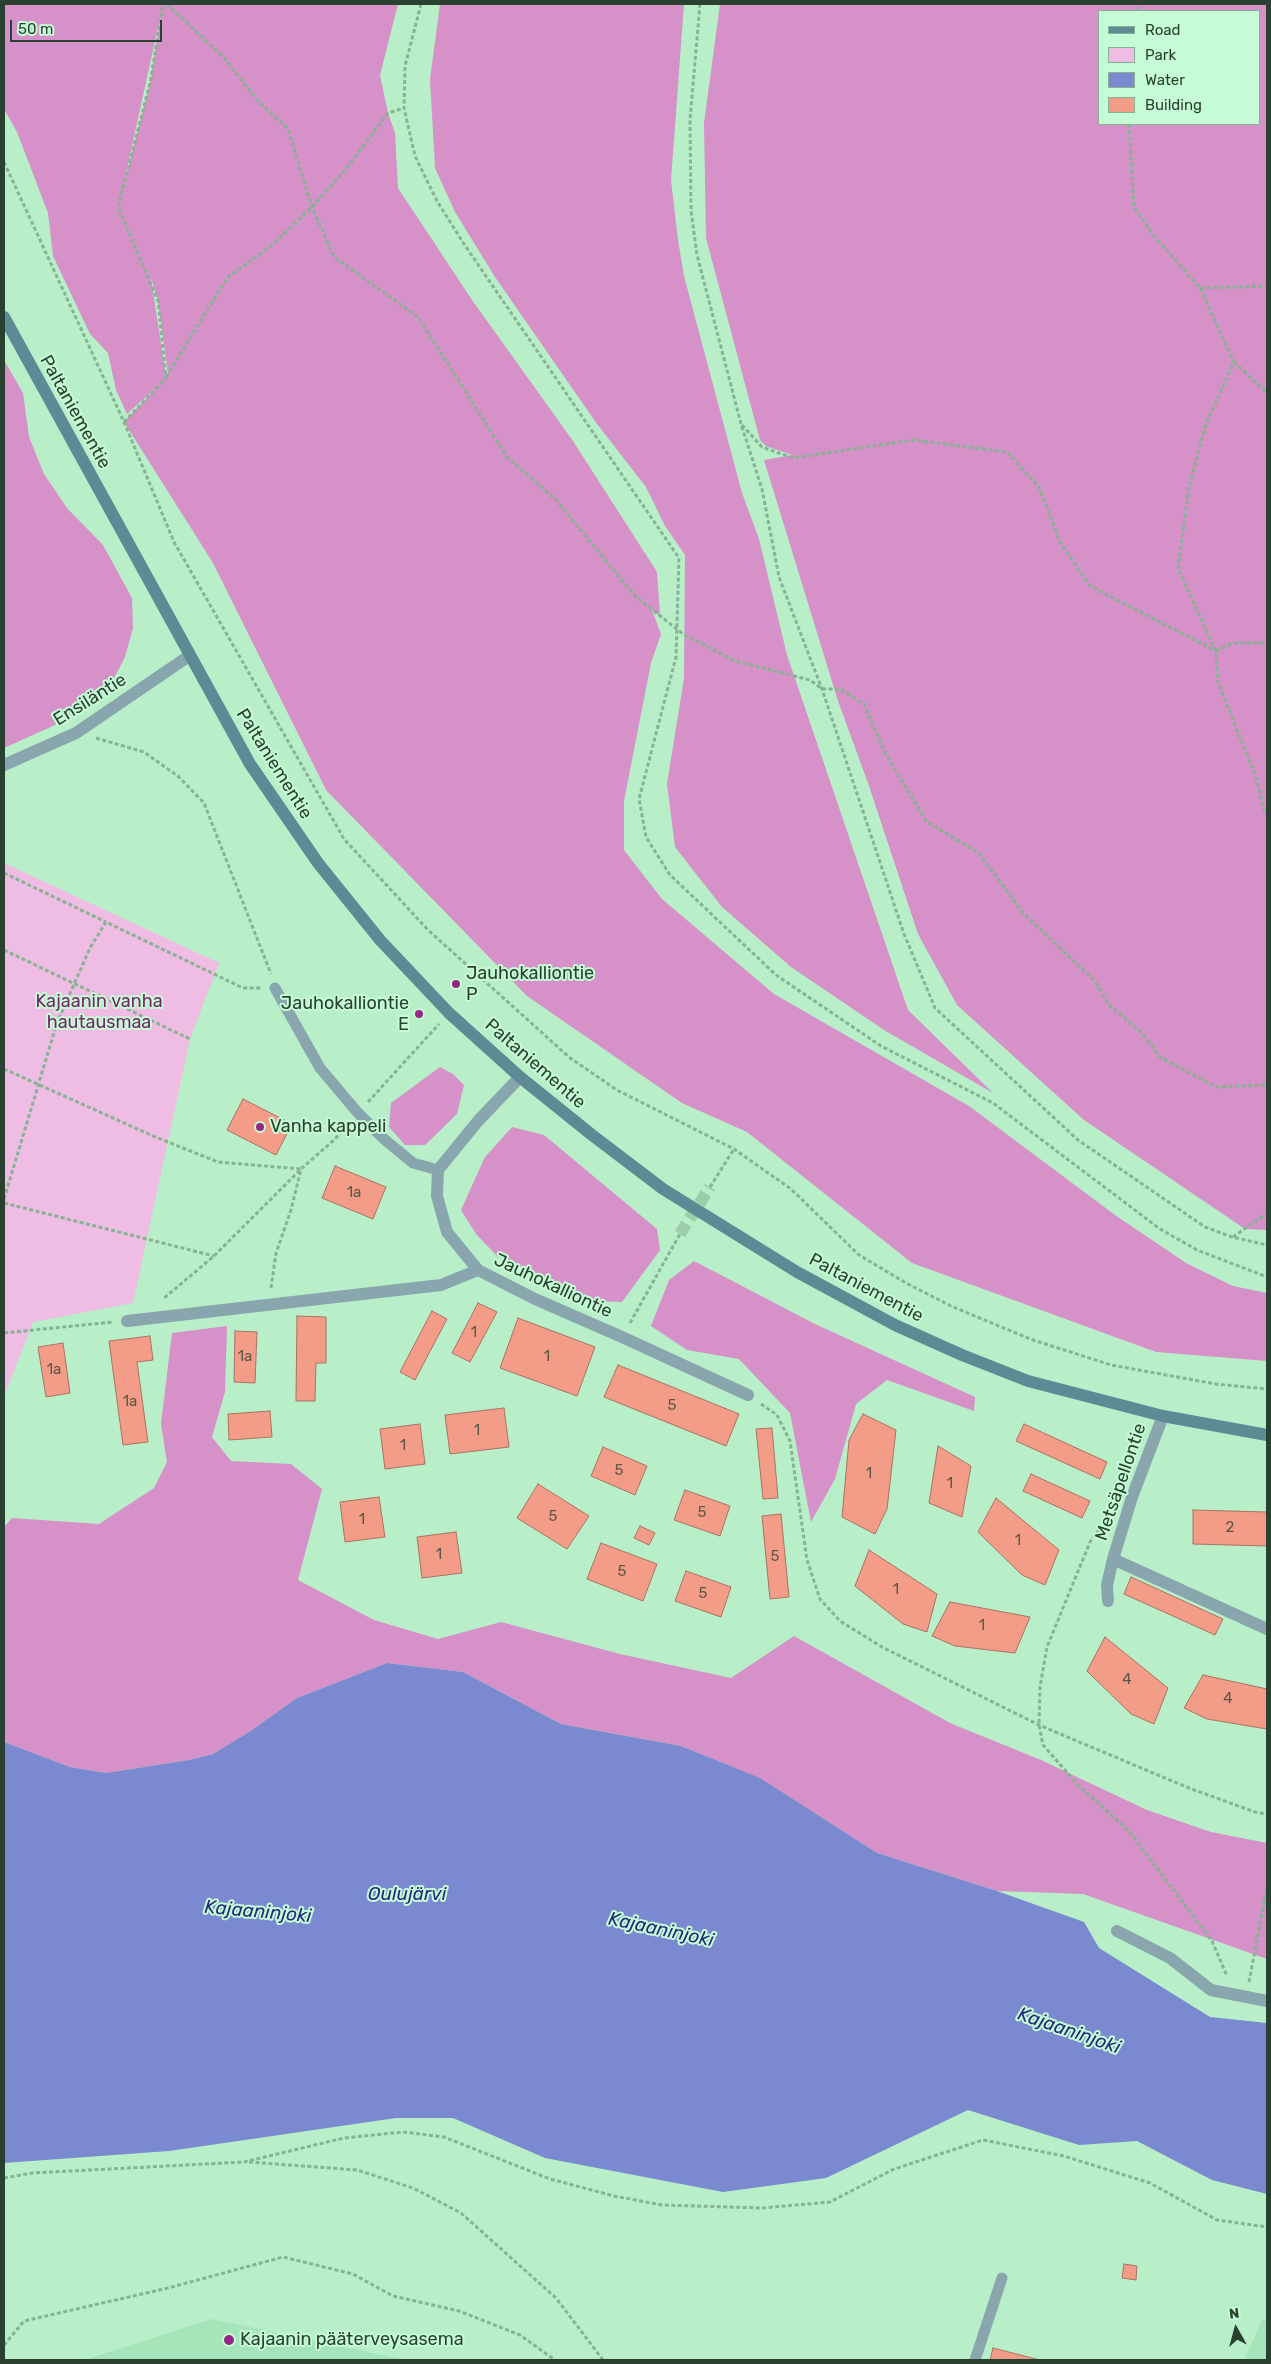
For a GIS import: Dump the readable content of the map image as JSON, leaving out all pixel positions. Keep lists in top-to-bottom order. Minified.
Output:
{"streets":{"street":["Paltaniementie","Ensiläntie","Jauhokalliontie","Metsäpellontie"]},"crossings":[["Paltaniementie","Ensiläntie"],["Paltaniementie","Metsäpellontie"]],"water":["Oulujärvi","Kajaaninjoki"],"parks":["Kajaanin vanha hautausmaa"],"places":["Jauhokalliontie P","Jauhokalliontie E","Vanha kappeli","Kajaanin pääterveysasema"],"house_numbers":["1a","1","1a","1","1a","1a","5","1","1","5","1","1","5","5","1","2","1","1","5","5","1","5","1","4","4"],"legend":["Road","Park","Water","Building"],"scale_bar":"50 m","north":"top"}
